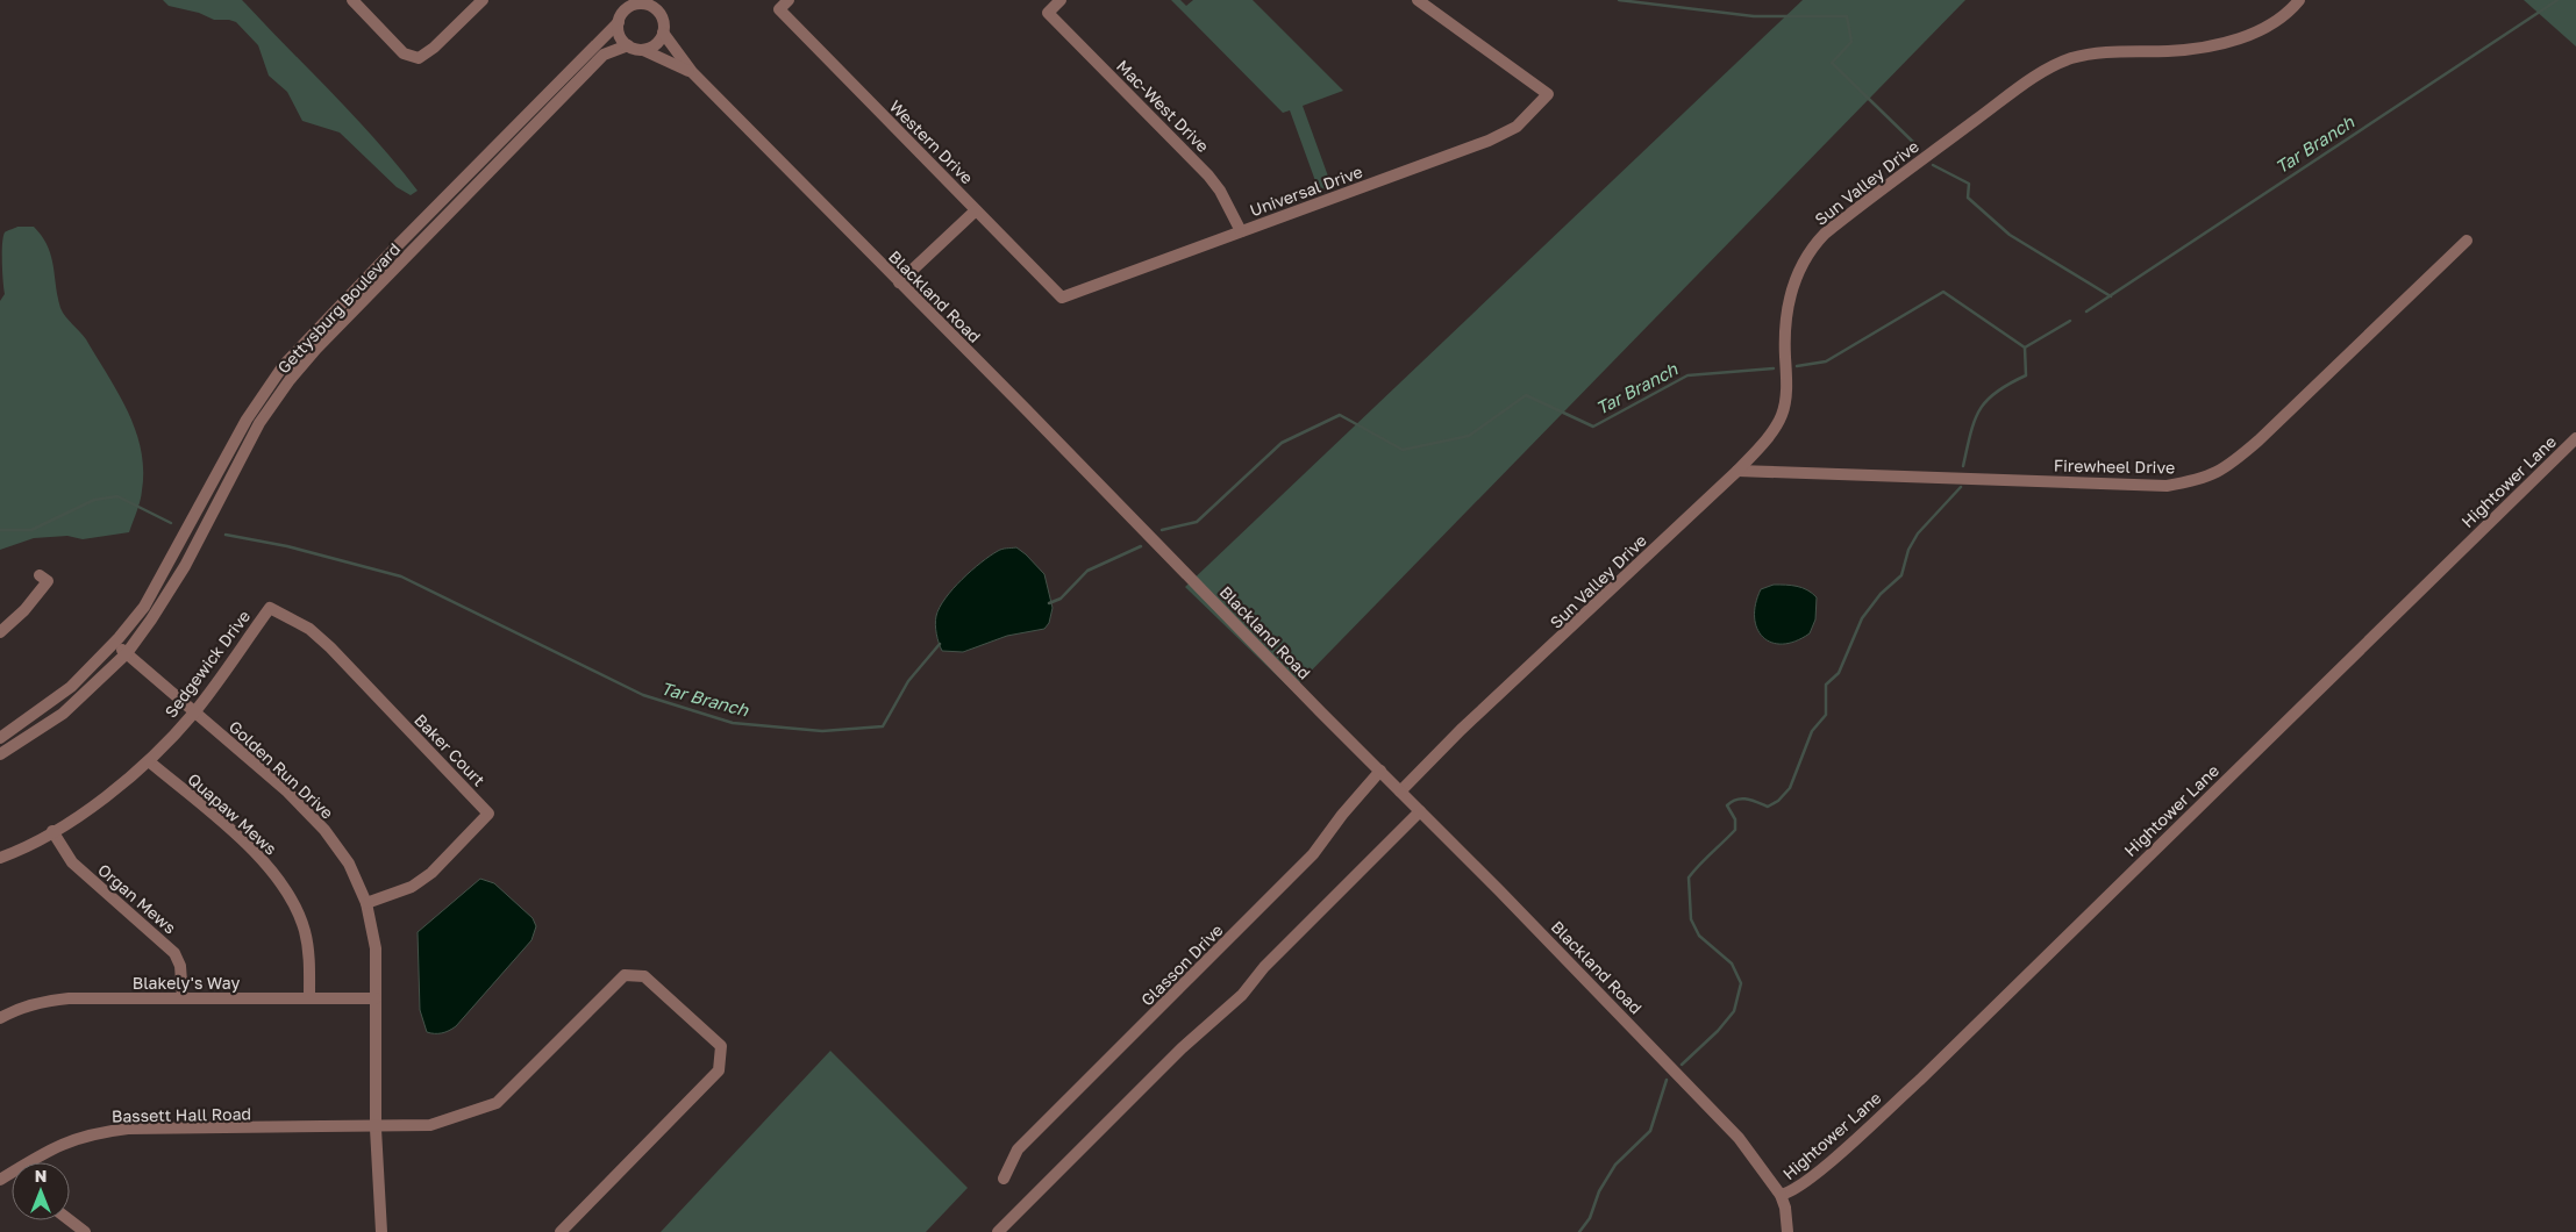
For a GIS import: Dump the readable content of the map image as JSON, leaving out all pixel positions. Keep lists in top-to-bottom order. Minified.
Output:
{"streets":{"street":["Mac-West Drive","Western Drive","Sun Valley Drive","Universal Drive","Blackland Road","Gettysburg Boulevard","Firewheel Drive","Hightower Lane","Sedgewick Drive","Baker Court","Golden Run Drive","Quapaw Mews","Organ Mews","Glasson Drive","Blakely's Way","Bassett Hall Road"]},"crossings":[["Mac-West Drive","Universal Drive"],["Western Drive","Universal Drive"],["Sun Valley Drive","Blackland Road"],["Sun Valley Drive","Firewheel Drive"],["Blackland Road","Gettysburg Boulevard"],["Blackland Road","Hightower Lane"],["Blackland Road","Glasson Drive"],["Gettysburg Boulevard","Golden Run Drive"],["Sedgewick Drive","Baker Court"],["Sedgewick Drive","Golden Run Drive"],["Sedgewick Drive","Quapaw Mews"],["Sedgewick Drive","Organ Mews"],["Baker Court","Golden Run Drive"],["Golden Run Drive","Blakely's Way"],["Golden Run Drive","Bassett Hall Road"],["Quapaw Mews","Blakely's Way"],["Organ Mews","Blakely's Way"]],"water":["Tar Branch"],"north":"top"}
